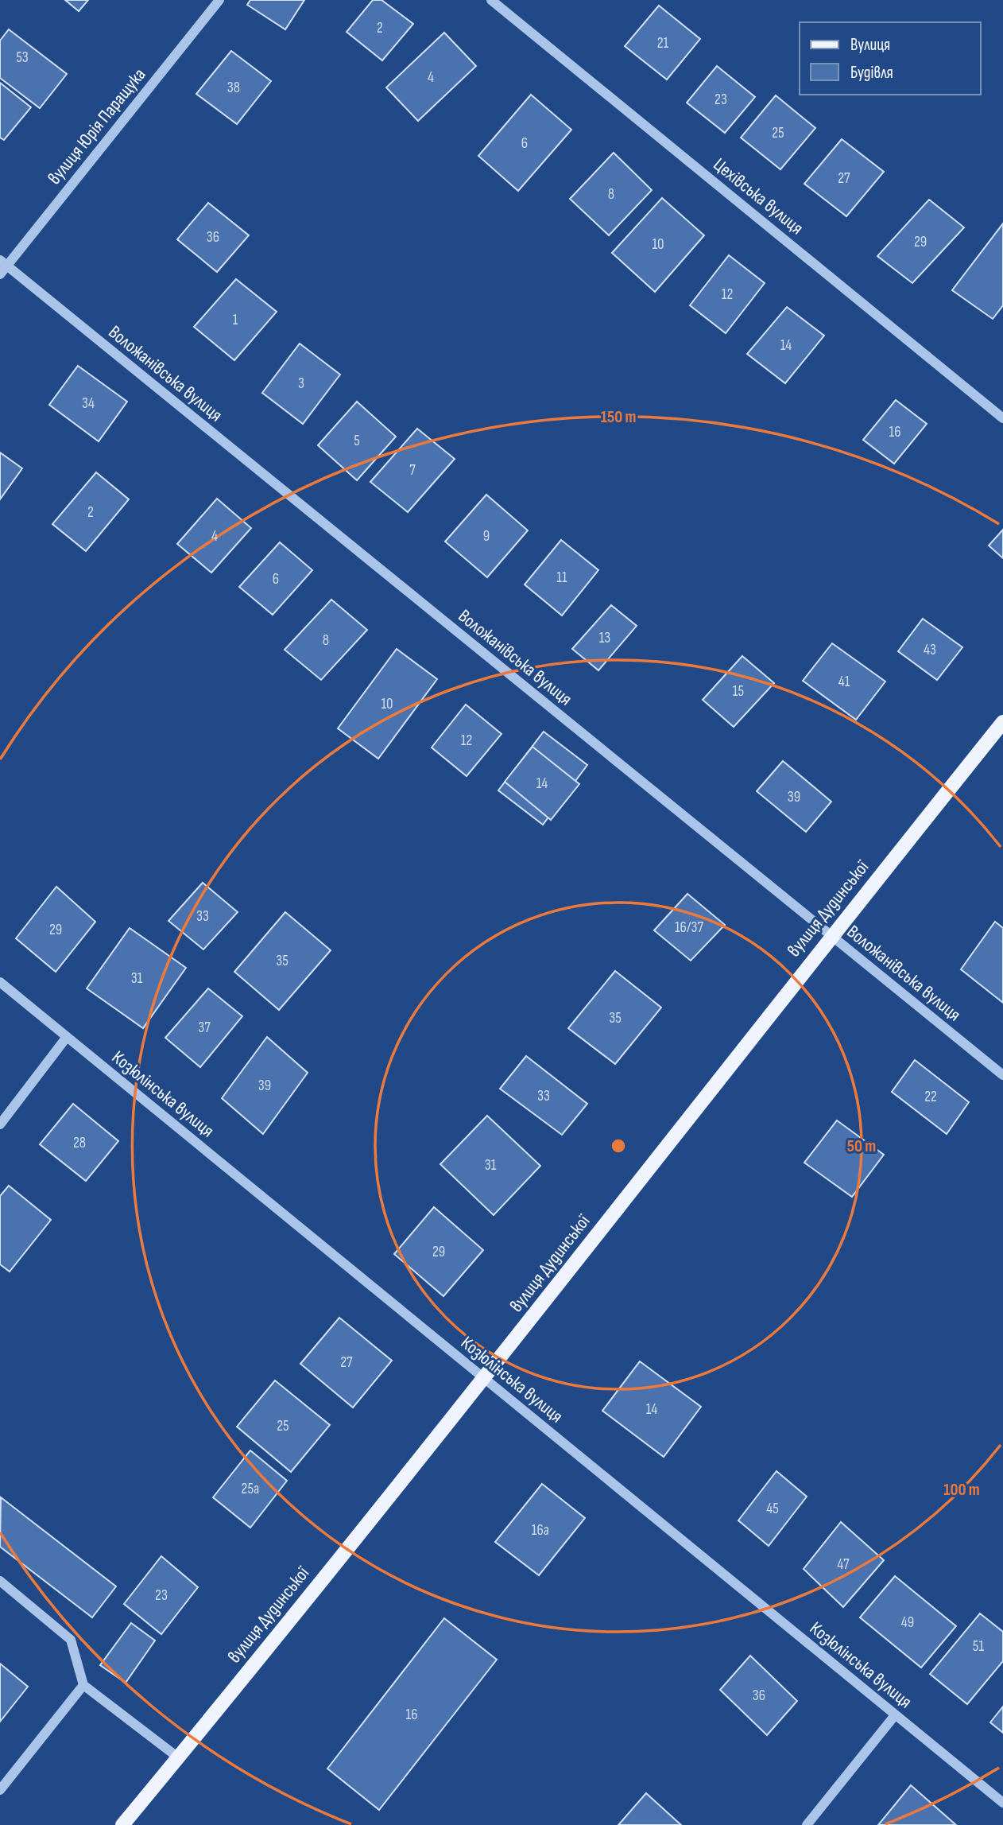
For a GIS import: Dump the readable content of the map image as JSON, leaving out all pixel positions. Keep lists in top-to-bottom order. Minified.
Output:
{"streets":{"main road":["вулиця Дудинської"],"street":["вулиця Юрія Паращука","Цехівська вулиця","Воложанівська вулиця","Козюлінська вулиця"]},"crossings":[["вулиця Юрія Паращука","Воложанівська вулиця"],["Воложанівська вулиця","вулиця Дудинської"],["вулиця Дудинської","Козюлінська вулиця"]],"house_numbers":["2","21","53","4","38","23","25","6","27","8","36","29","10","12","1","14","3","34","16","5","7","2","4","9","11","6","13","8","43","41","15","10","12","14","39","33","16/37","29","35","31","35","37","39","33","22","28","31","29","27","14","25","25а","45","16а","47","23","49","51","36","16"],"legend":["Вулиця","Будівля"],"rings":["150 m","50 m","100 m"]}
